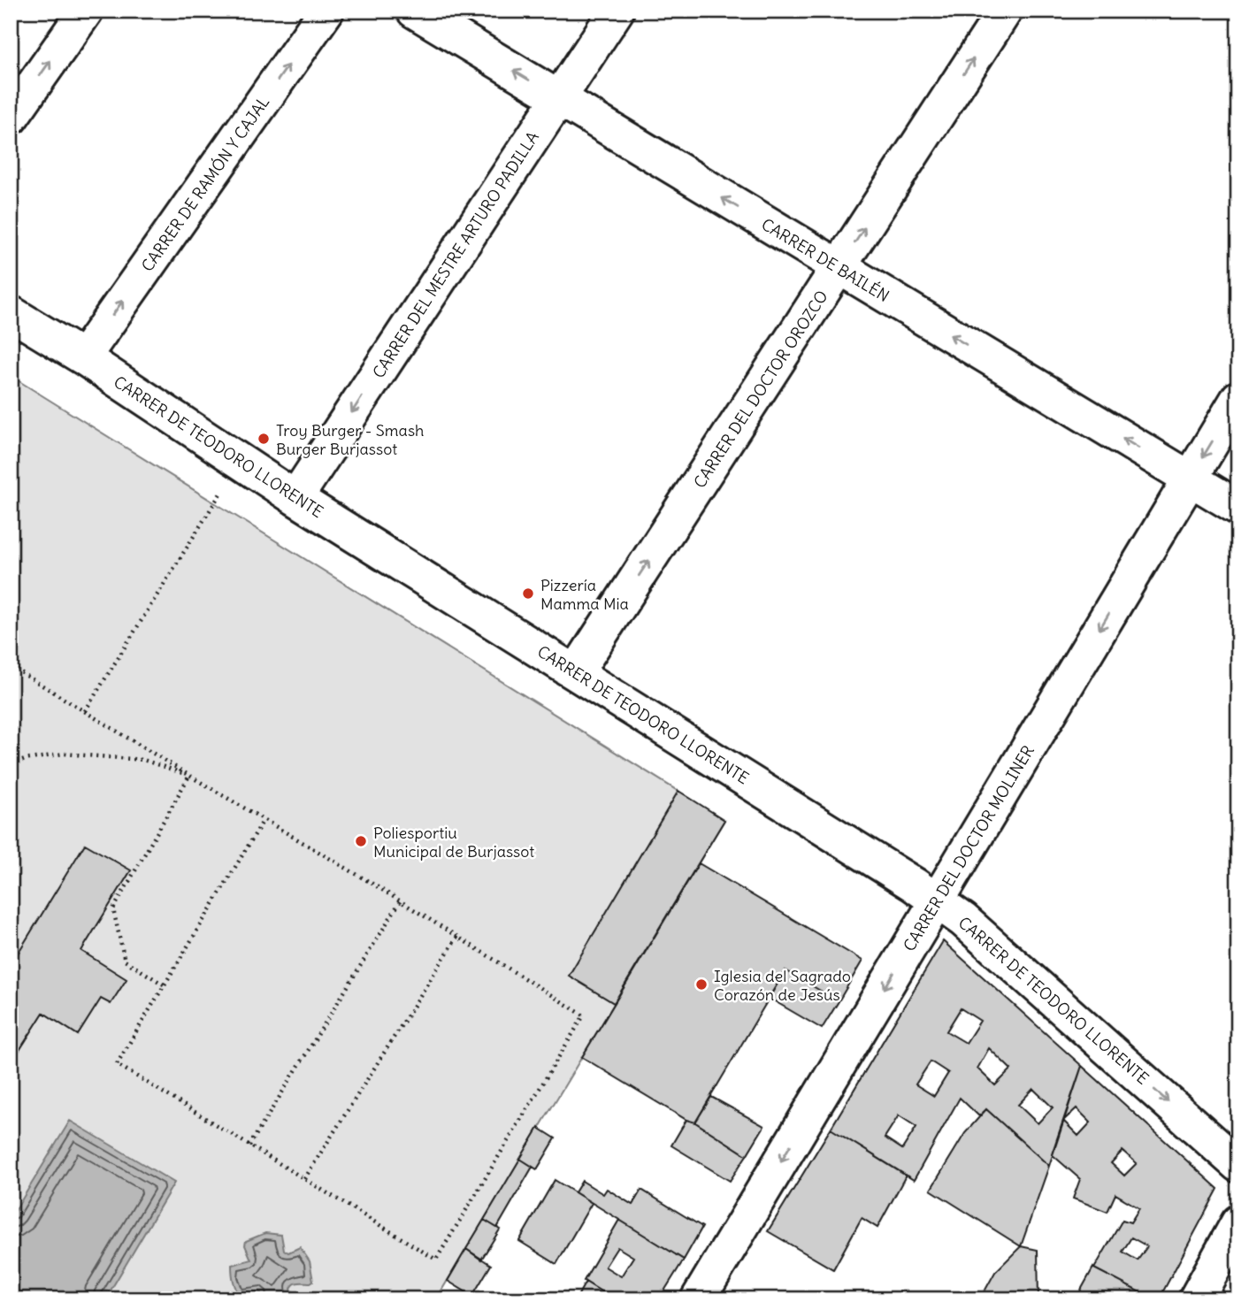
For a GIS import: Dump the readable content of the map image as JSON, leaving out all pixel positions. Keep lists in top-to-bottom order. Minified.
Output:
{"streets":{"street":["CARRER DE RAMÓN Y CAJAL","CARRER DEL MESTRE ARTURO PADILLA","CARRER DE BAILÉN","CARRER DEL DOCTOR OROZCO","CARRER DE TEODORO LLORENTE","CARRER DEL DOCTOR MOLINER"]},"crossings":[["CARRER DE RAMÓN Y CAJAL","CARRER DE TEODORO LLORENTE"],["CARRER DEL MESTRE ARTURO PADILLA","CARRER DE BAILÉN"],["CARRER DEL MESTRE ARTURO PADILLA","CARRER DE TEODORO LLORENTE"],["CARRER DE BAILÉN","CARRER DEL DOCTOR OROZCO"],["CARRER DE BAILÉN","CARRER DEL DOCTOR MOLINER"],["CARRER DEL DOCTOR OROZCO","CARRER DE TEODORO LLORENTE"],["CARRER DE TEODORO LLORENTE","CARRER DEL DOCTOR MOLINER"]],"one_way":["CARRER DEL MESTRE ARTURO PADILLA","CARRER DE BAILÉN","CARRER DEL DOCTOR OROZCO","CARRER DEL DOCTOR MOLINER"],"places":["Troy Burger - Smash Burger Burjassot","Pizzería Mamma Mia","Poliesportiu Municipal de Burjassot","Iglesia del Sagrado Corazón de Jesús"]}
